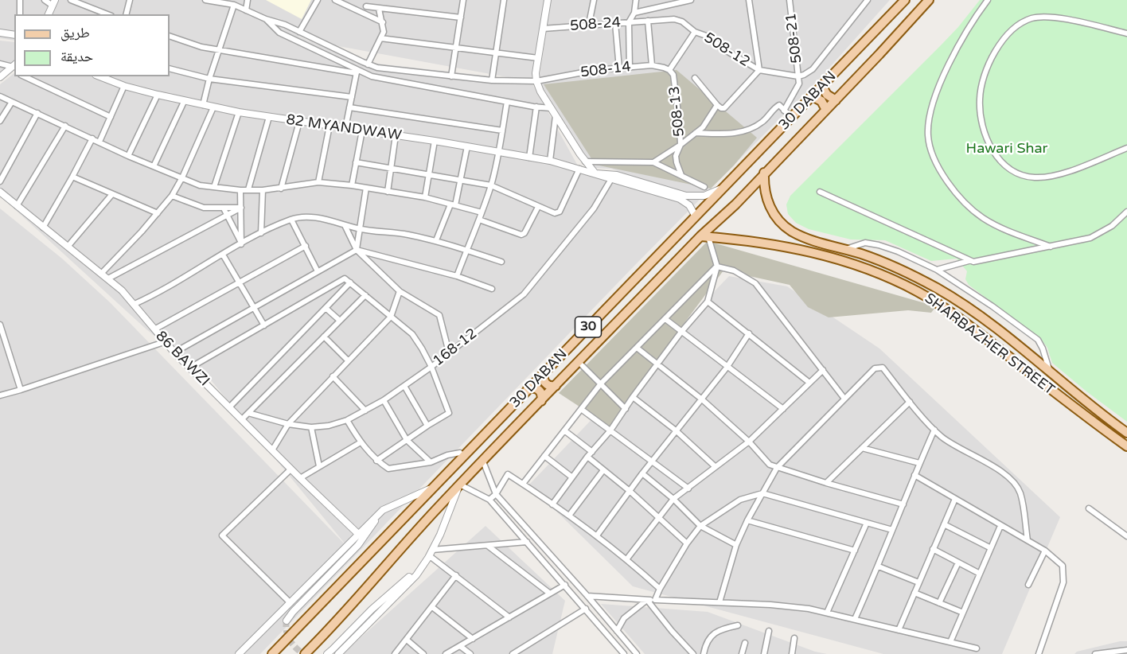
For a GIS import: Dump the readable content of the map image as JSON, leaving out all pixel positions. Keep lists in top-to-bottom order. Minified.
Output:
{"streets":{"main road":["30 DABAN","30","SHARBAZHER STREET"],"street":["508-24","508-21","508-12","508-14","508-13","82 MYANDWAW","168-12","86 BAWZI"]},"crossings":[["508-24","508-12"],["508-21","508-12"],["508-14","508-13"],["30 DABAN","SHARBAZHER STREET"]],"parks":["Hawari Shar"],"legend":["طريق","حديقة"]}
